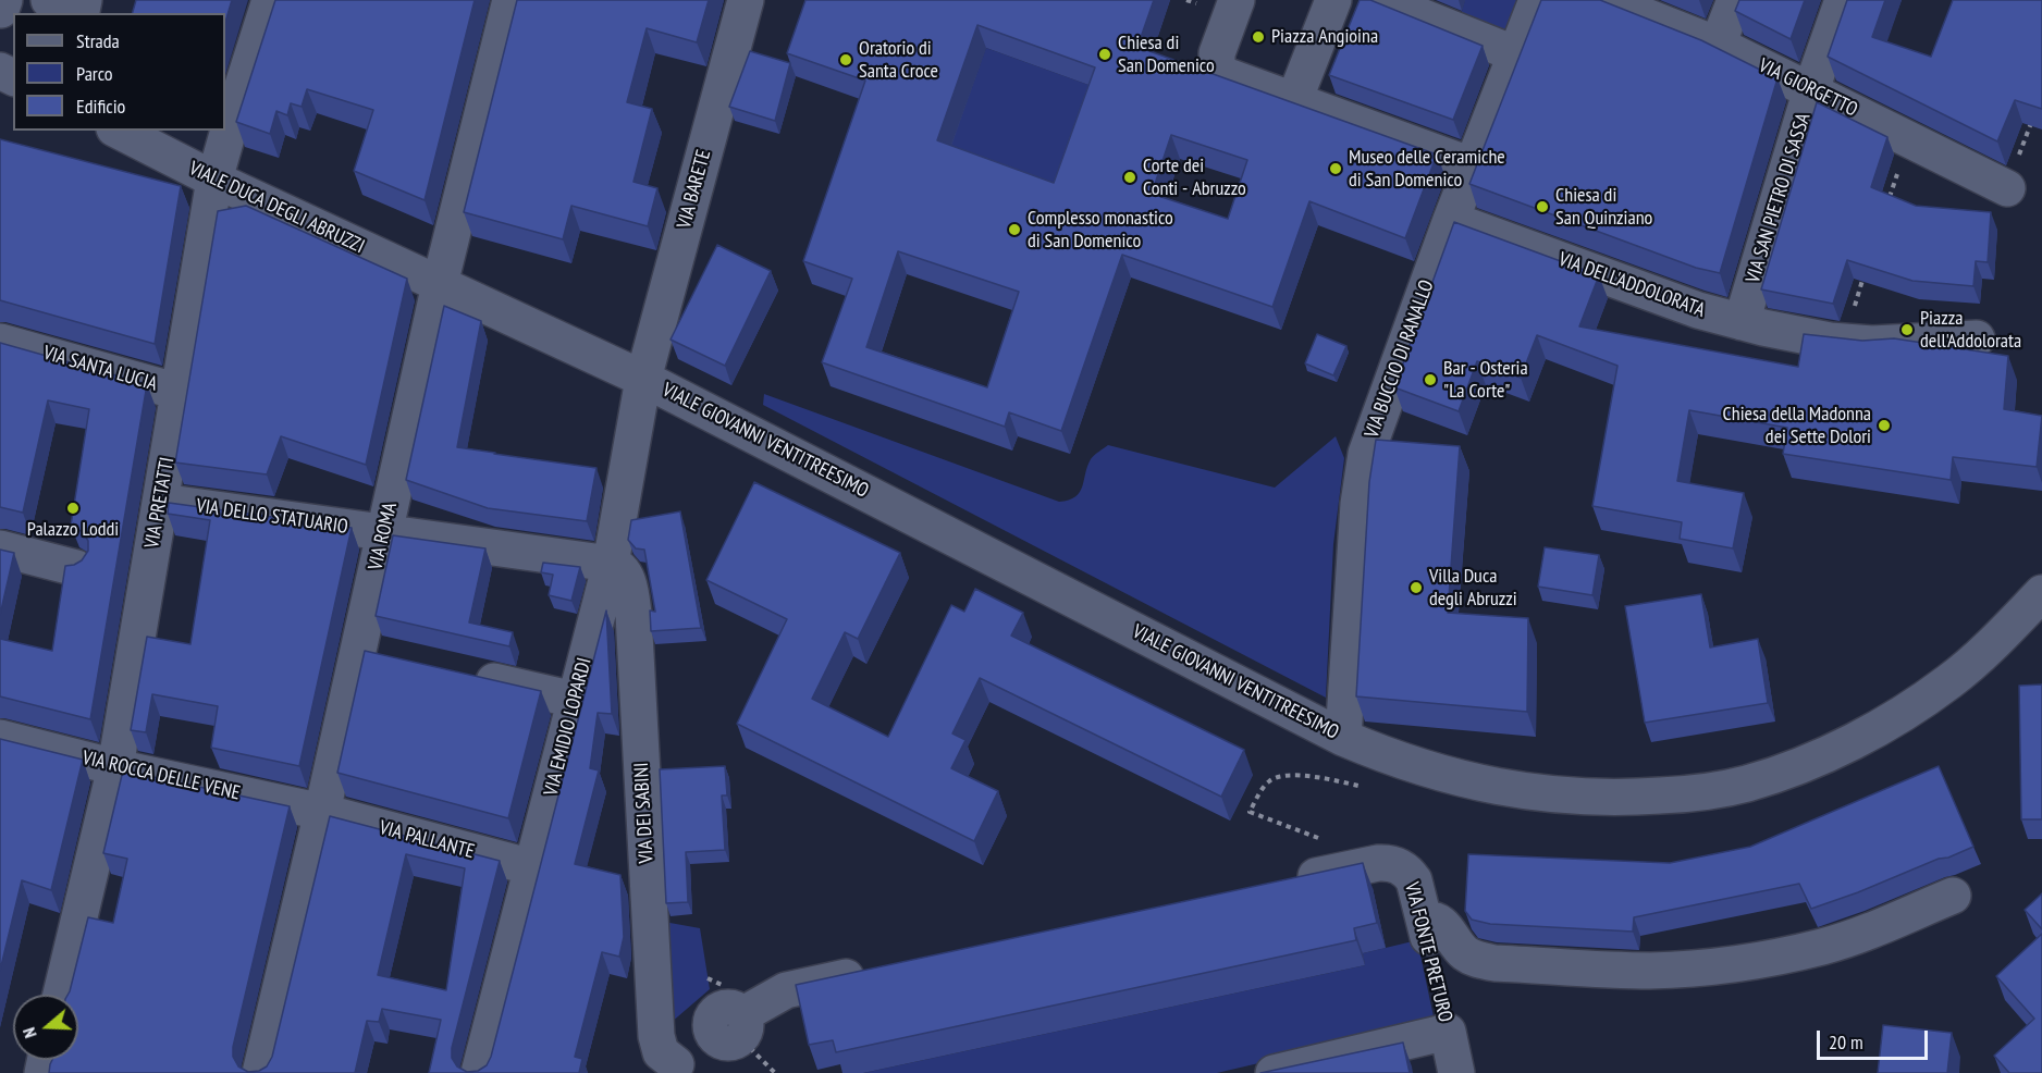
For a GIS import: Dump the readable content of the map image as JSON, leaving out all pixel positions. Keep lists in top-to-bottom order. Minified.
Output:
{"streets":{"street":["VIA GIORGETTO","VIA BARETE","VIA SAN PIETRO DI SASSA","VIALE DUCA DEGLI ABRUZZI","VIA DELL'ADDOLORATA","VIA BUCCIO DI RANALLO","VIA SANTA LUCIA","VIALE GIOVANNI VENTITREESIMO","VIA PRETATTI","VIA DELLO STATUARIO","VIA ROMA","VIA EMIDIO LOPARDI","VIA ROCCA DELLE VENE","VIA DEI SABINI","VIA PALLANTE","VIA FONTE PRETURO"]},"crossings":[["VIA GIORGETTO","VIA SAN PIETRO DI SASSA"],["VIA BARETE","VIALE GIOVANNI VENTITREESIMO"],["VIA BARETE","VIA EMIDIO LOPARDI"],["VIA SAN PIETRO DI SASSA","VIA DELL'ADDOLORATA"],["VIALE DUCA DEGLI ABRUZZI","VIALE GIOVANNI VENTITREESIMO"],["VIALE DUCA DEGLI ABRUZZI","VIA PRETATTI"],["VIALE DUCA DEGLI ABRUZZI","VIA ROMA"],["VIA DELL'ADDOLORATA","VIA BUCCIO DI RANALLO"],["VIA BUCCIO DI RANALLO","VIALE GIOVANNI VENTITREESIMO"],["VIA SANTA LUCIA","VIA PRETATTI"],["VIALE GIOVANNI VENTITREESIMO","VIA ROMA"],["VIALE GIOVANNI VENTITREESIMO","VIA EMIDIO LOPARDI"],["VIA PRETATTI","VIA DELLO STATUARIO"],["VIA PRETATTI","VIA ROCCA DELLE VENE"],["VIA DELLO STATUARIO","VIA ROMA"],["VIA DELLO STATUARIO","VIA EMIDIO LOPARDI"],["VIA DELLO STATUARIO","VIA DEI SABINI"],["VIA ROMA","VIA ROCCA DELLE VENE"],["VIA ROMA","VIA PALLANTE"],["VIA EMIDIO LOPARDI","VIA DEI SABINI"],["VIA EMIDIO LOPARDI","VIA PALLANTE"],["VIA ROCCA DELLE VENE","VIA PALLANTE"]],"places":["Piazza Angioina","Chiesa di San Domenico","Oratorio di Santa Croce","Museo delle Ceramiche di San Domenico","Corte dei Conti - Abruzzo","Chiesa di San Quinziano","Complesso monastico di San Domenico","Piazza dell'Addolorata","Bar - Osteria \"La Corte\"","Chiesa della Madonna dei Sette Dolori","Palazzo Loddi","Villa Duca degli Abruzzi"],"legend":["Strada","Parco","Edificio"],"scale_bar":"20 m","north":"left"}
